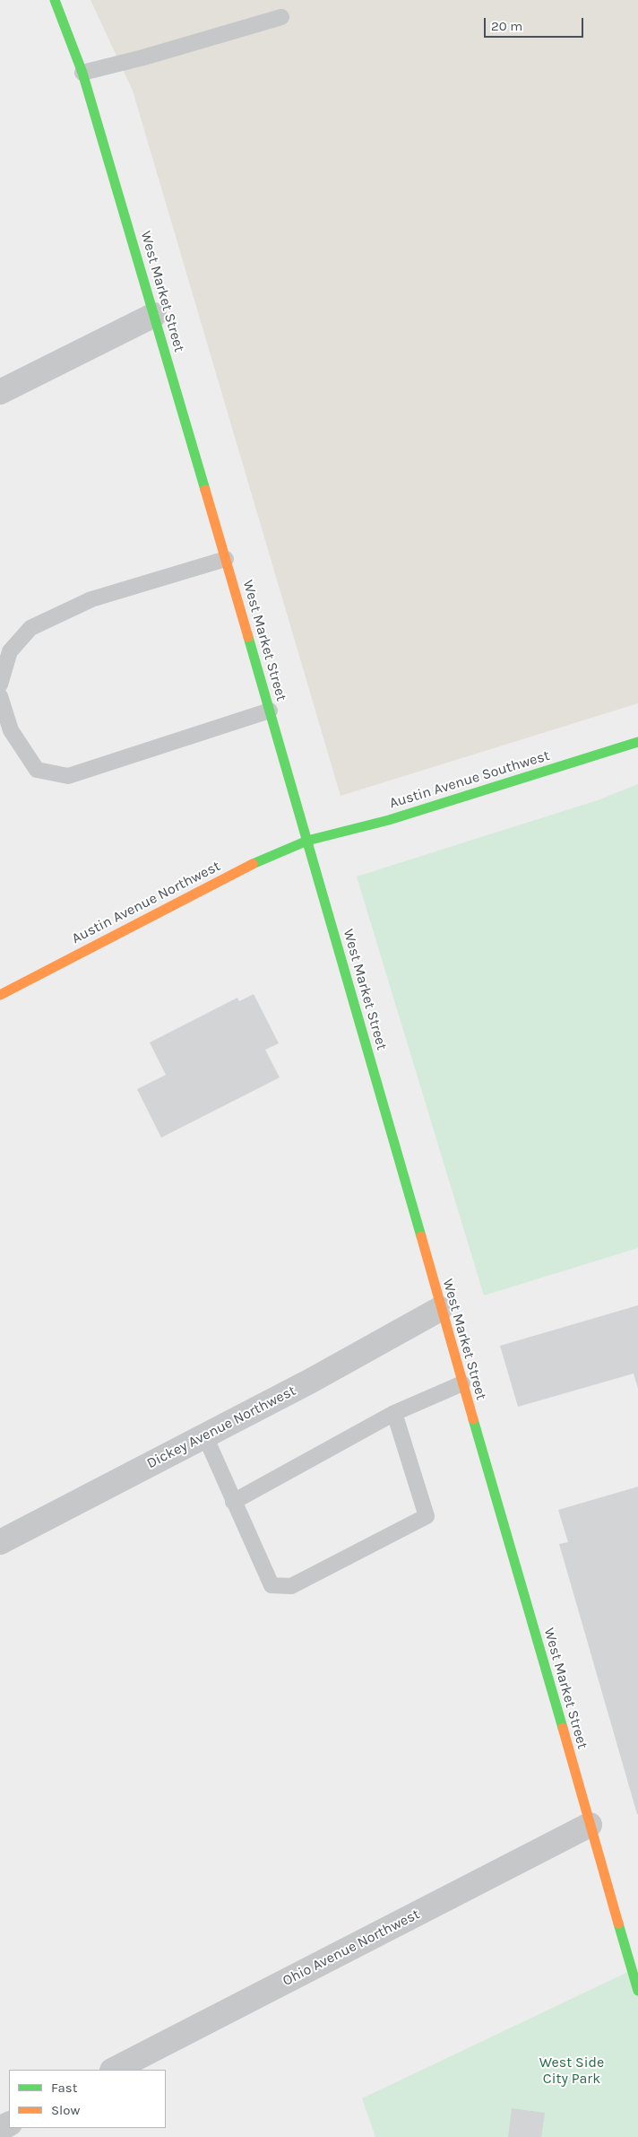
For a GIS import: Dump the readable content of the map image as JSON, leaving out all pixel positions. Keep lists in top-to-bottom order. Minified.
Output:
{"streets":{"main road":["West Market Street","Austin Avenue Southwest","Austin Avenue Northwest"],"street":["Dickey Avenue Northwest","Ohio Avenue Northwest"]},"crossings":[["West Market Street","Austin Avenue Southwest"],["West Market Street","Austin Avenue Northwest"],["West Market Street","Dickey Avenue Northwest"],["West Market Street","Ohio Avenue Northwest"],["Austin Avenue Southwest","Austin Avenue Northwest"]],"parks":["West Side City Park"],"legend":["Fast","Slow"],"scale_bar":"20 m"}
